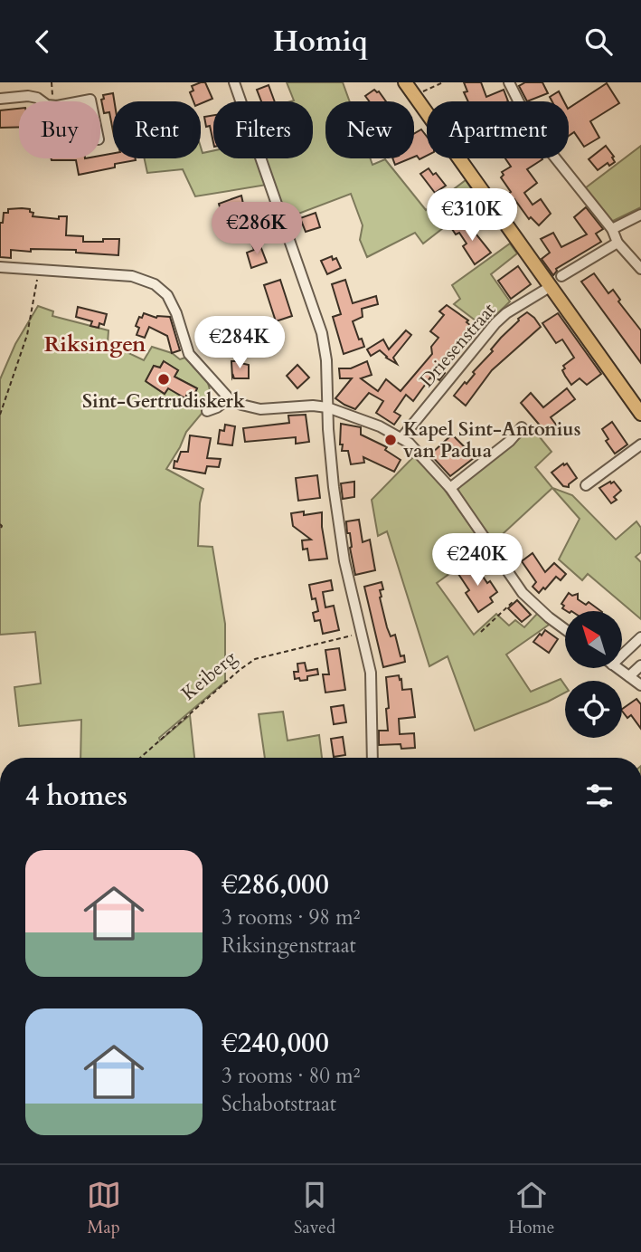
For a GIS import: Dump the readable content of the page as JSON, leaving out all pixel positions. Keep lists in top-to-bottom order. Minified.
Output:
{"streets":{"street":["Driesenstraat"],"path":["Keiberg"]},"districts":["Riksingen"],"places":["Sint-Gertrudiskerk","Kapel Sint-Antonius van Padua"],"north":"top left","page":{"header":"Homiq","chip":["Buy","Rent","Filters","New","Apartment"],"price":["€310K","€286K","€284K","€240K"],"heading":"4 homes","list":[{"name":"€286,000","note":"3 rooms · 98 m² · Riksingenstraat"},{"name":"€240,000","note":"3 rooms · 80 m² · Schabotstraat"}],"tabs":["Map","Saved","Home"]}}
